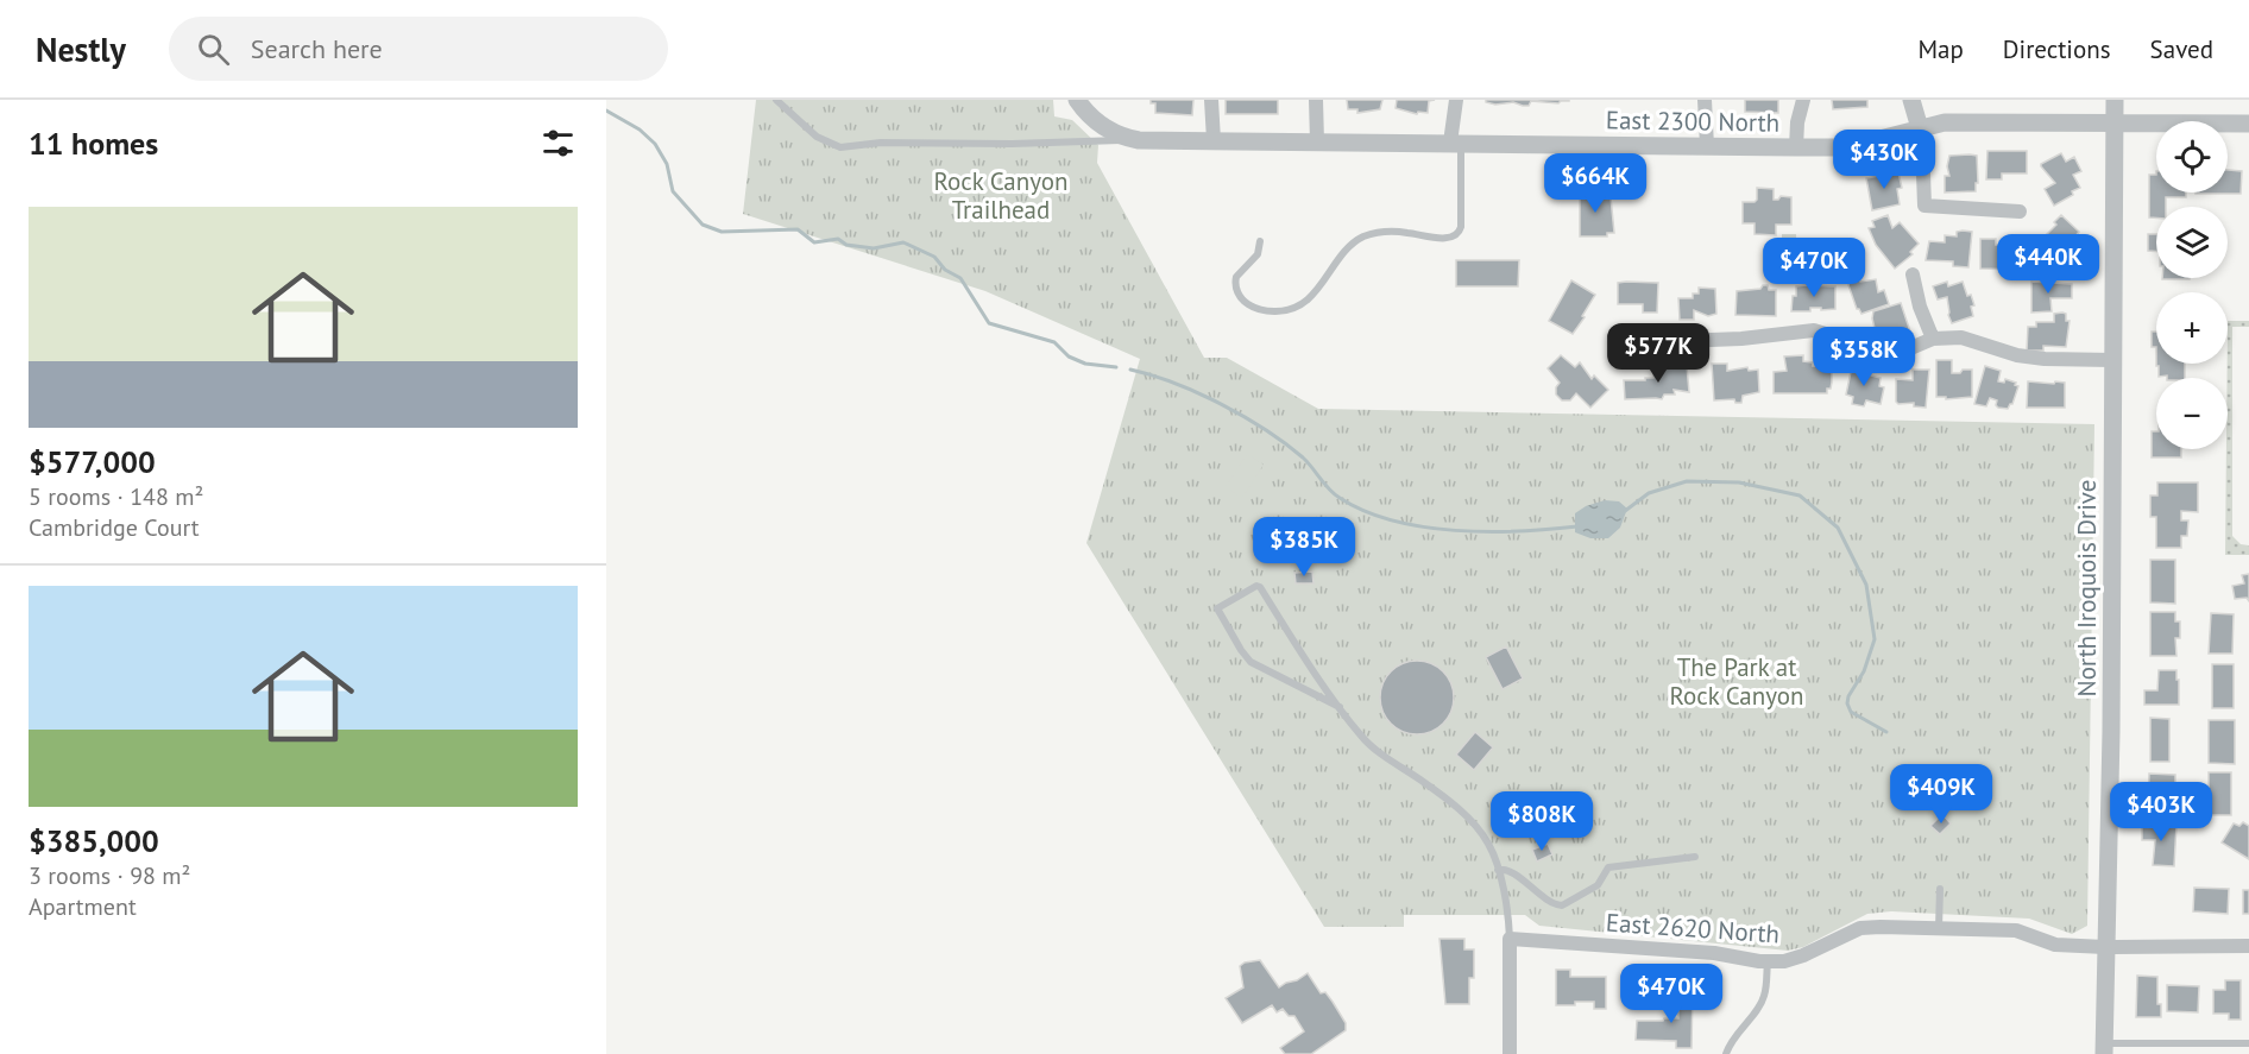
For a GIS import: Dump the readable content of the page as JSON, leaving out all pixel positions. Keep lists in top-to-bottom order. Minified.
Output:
{"streets":{"street":["East 2300 North","North Iroquois Drive","East 2620 North"]},"crossings":[["East 2300 North","North Iroquois Drive"],["North Iroquois Drive","East 2620 North"]],"parks":["Rock Canyon Trailhead","The Park at Rock Canyon"],"page":{"header":"Nestly","search":"Search here","nav":["Map","Directions","Saved"],"heading":"11 homes","map_buttons":["+","−"],"price":["$430K","$664K","$440K","$470K","$577K","$358K","$385K","$409K","$403K","$808K","$470K"],"list":[{"name":"$577,000","note":"5 rooms · 148 m² · Cambridge Court"},{"name":"$385,000","note":"3 rooms · 98 m² · Apartment"}]}}
